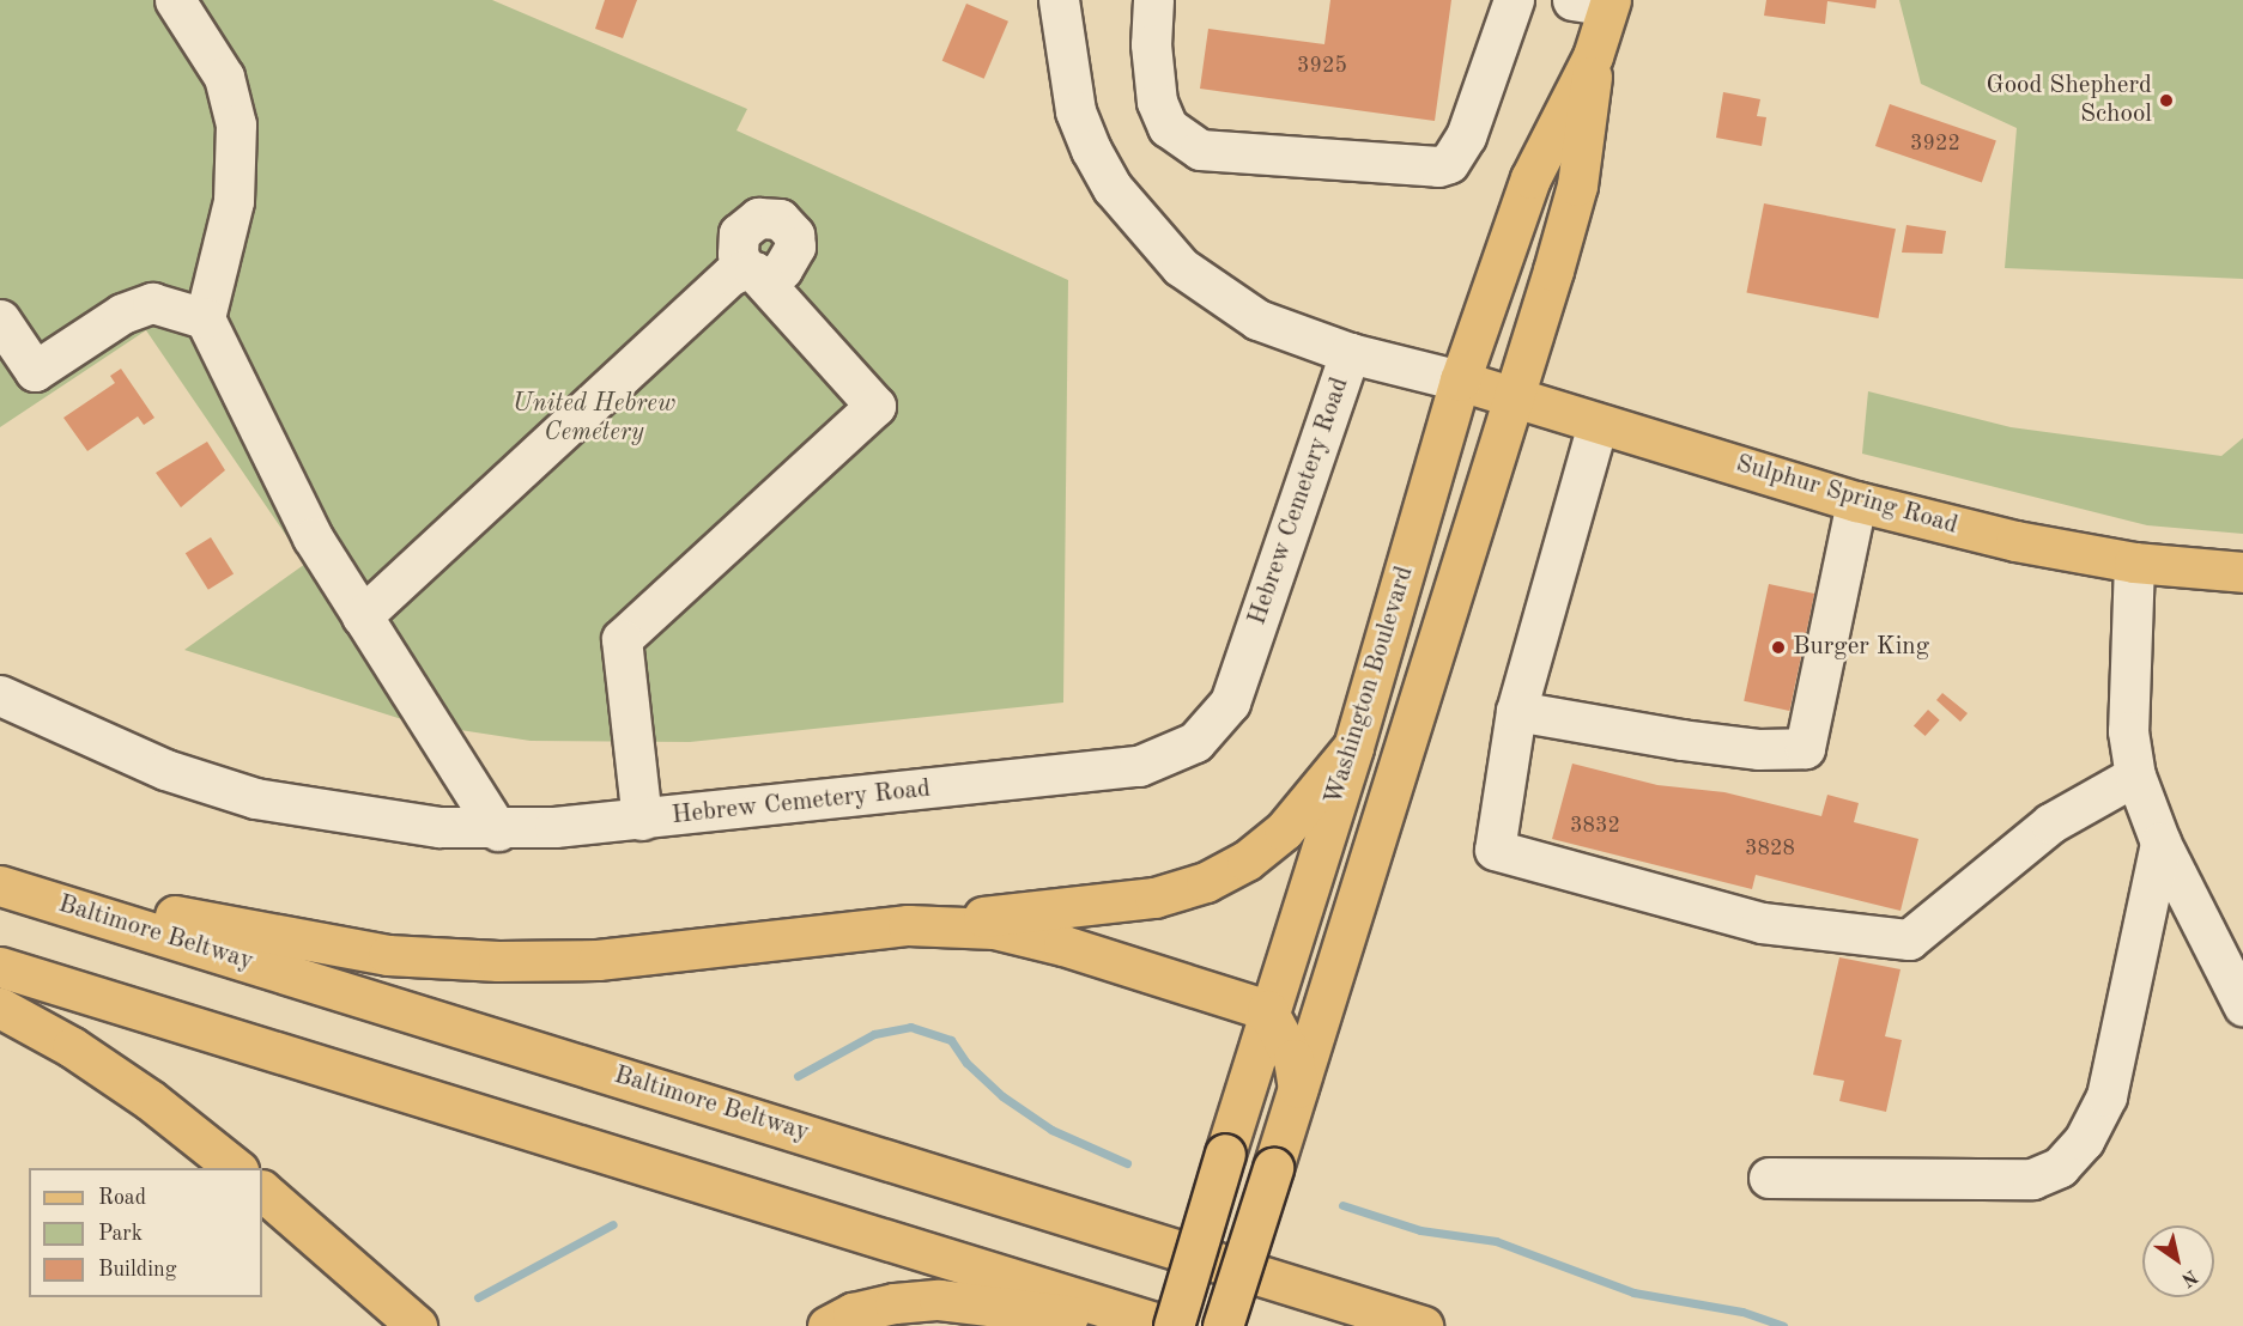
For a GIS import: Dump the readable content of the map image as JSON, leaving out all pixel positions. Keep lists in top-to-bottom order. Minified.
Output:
{"streets":{"main road":["Sulphur Spring Road","Washington Boulevard","Baltimore Beltway"],"street":["Hebrew Cemetery Road"]},"crossings":[["Sulphur Spring Road","Washington Boulevard"]],"parks":["United Hebrew Cemetery"],"places":["Good Shepherd School","Burger King"],"house_numbers":["3925","3922","3832","3828"],"legend":["Road","Park","Building"],"north":"bottom right"}
